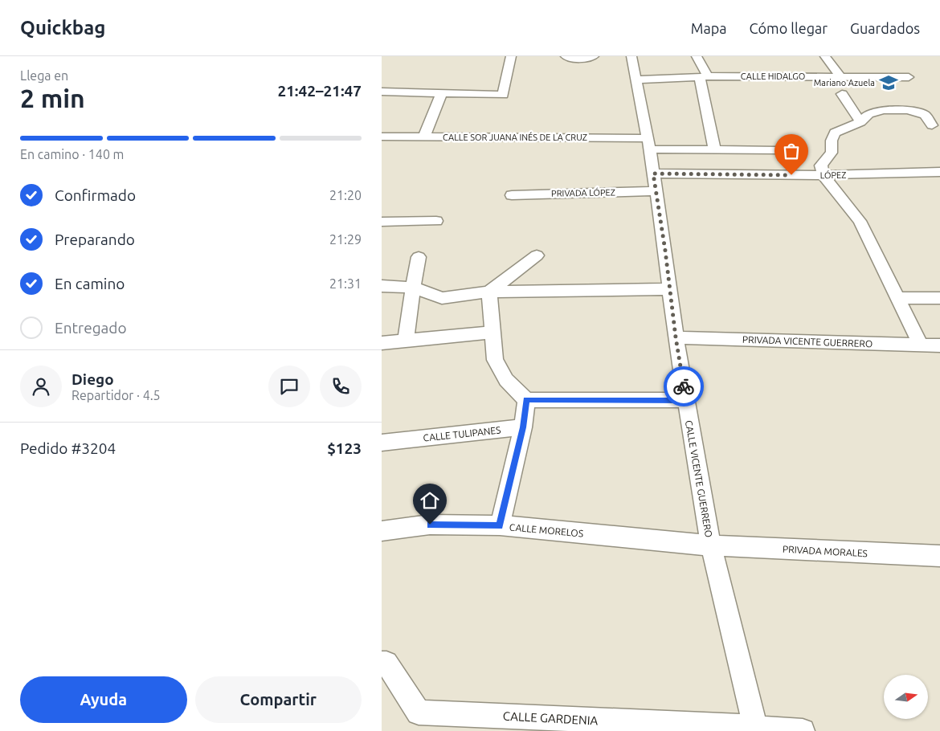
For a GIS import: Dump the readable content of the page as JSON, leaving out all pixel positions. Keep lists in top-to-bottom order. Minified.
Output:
{"streets":{"street":["CALLE HIDALGO","CALLE SOR JUANA INÉS DE LA CRUZ","LÓPEZ","PRIVADA LÓPEZ","PRIVADA VICENTE GUERRERO","CALLE TULIPANES","CALLE VICENTE GUERRERO","CALLE MORELOS","PRIVADA MORALES","CALLE GARDENIA"]},"crossings":[["CALLE HIDALGO","CALLE VICENTE GUERRERO"],["CALLE SOR JUANA INÉS DE LA CRUZ","CALLE VICENTE GUERRERO"],["LÓPEZ","CALLE VICENTE GUERRERO"],["PRIVADA LÓPEZ","CALLE VICENTE GUERRERO"],["PRIVADA VICENTE GUERRERO","CALLE VICENTE GUERRERO"],["CALLE VICENTE GUERRERO","CALLE MORELOS"],["CALLE VICENTE GUERRERO","PRIVADA MORALES"],["CALLE VICENTE GUERRERO","CALLE GARDENIA"],["CALLE MORELOS","PRIVADA MORALES"]],"places":{"school or university":["Mariano Azuela"]},"north":"right","page":{"header":"Quickbag","nav":["Mapa","Cómo llegar","Guardados"],"heading":["2 min","Llega en","21:42–21:47"],"panel":["Diego","Repartidor · 4.5","Pedido #3204","$123"],"bar":"En camino · 140 m","list":[["Confirmado","21:20"],["Preparando","21:29"],["En camino","21:31"],"Entregado"],"buttons":["Ayuda","Compartir"]}}
